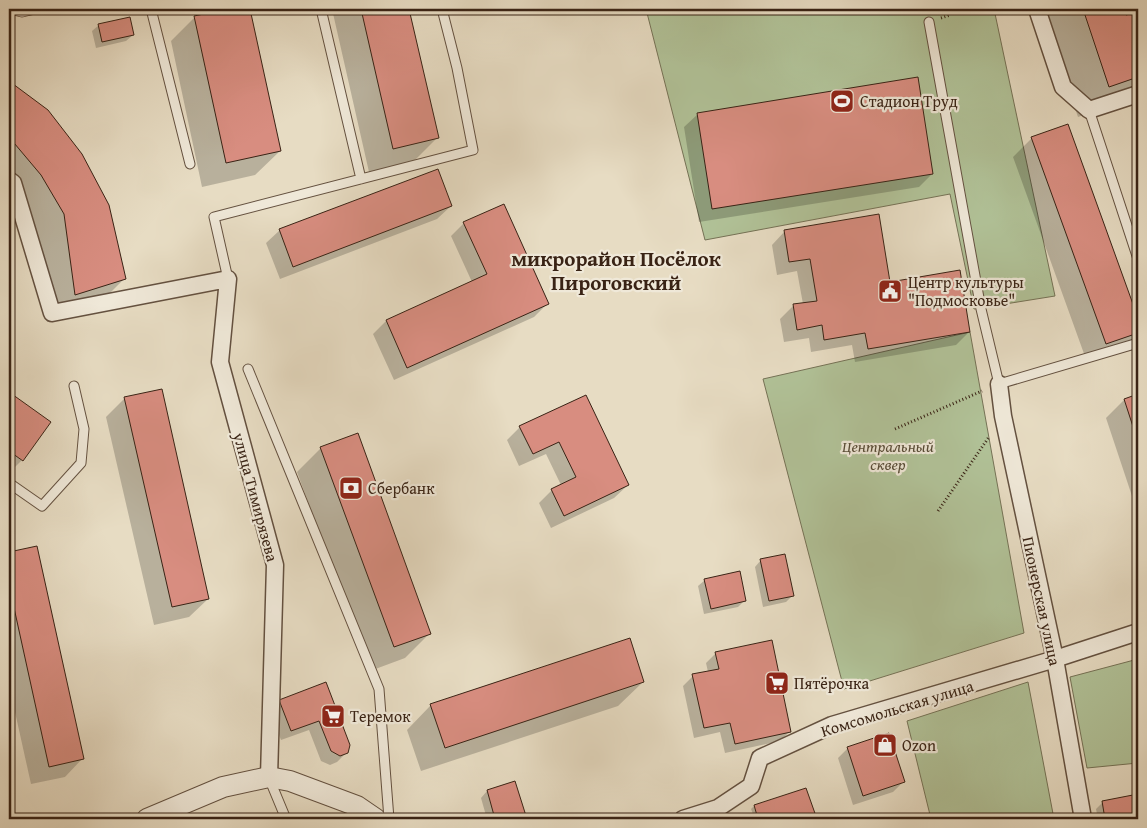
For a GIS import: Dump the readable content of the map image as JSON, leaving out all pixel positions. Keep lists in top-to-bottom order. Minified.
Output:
{"streets":{"street":["улица Тимирязева","Пионерская улица","Комсомольская улица"]},"crossings":[["Пионерская улица","Комсомольская улица"]],"districts":["микрорайон Посёлок Пироговский"],"parks":["Центральный сквер"],"places":{"sports":["Стадион Труд"],"public building":["Центр культуры \"Подмосковье\""],"bank":["Сбербанк"],"supermarket":["Пятёрочка","Теремок"],"shop":["Ozon"]}}
